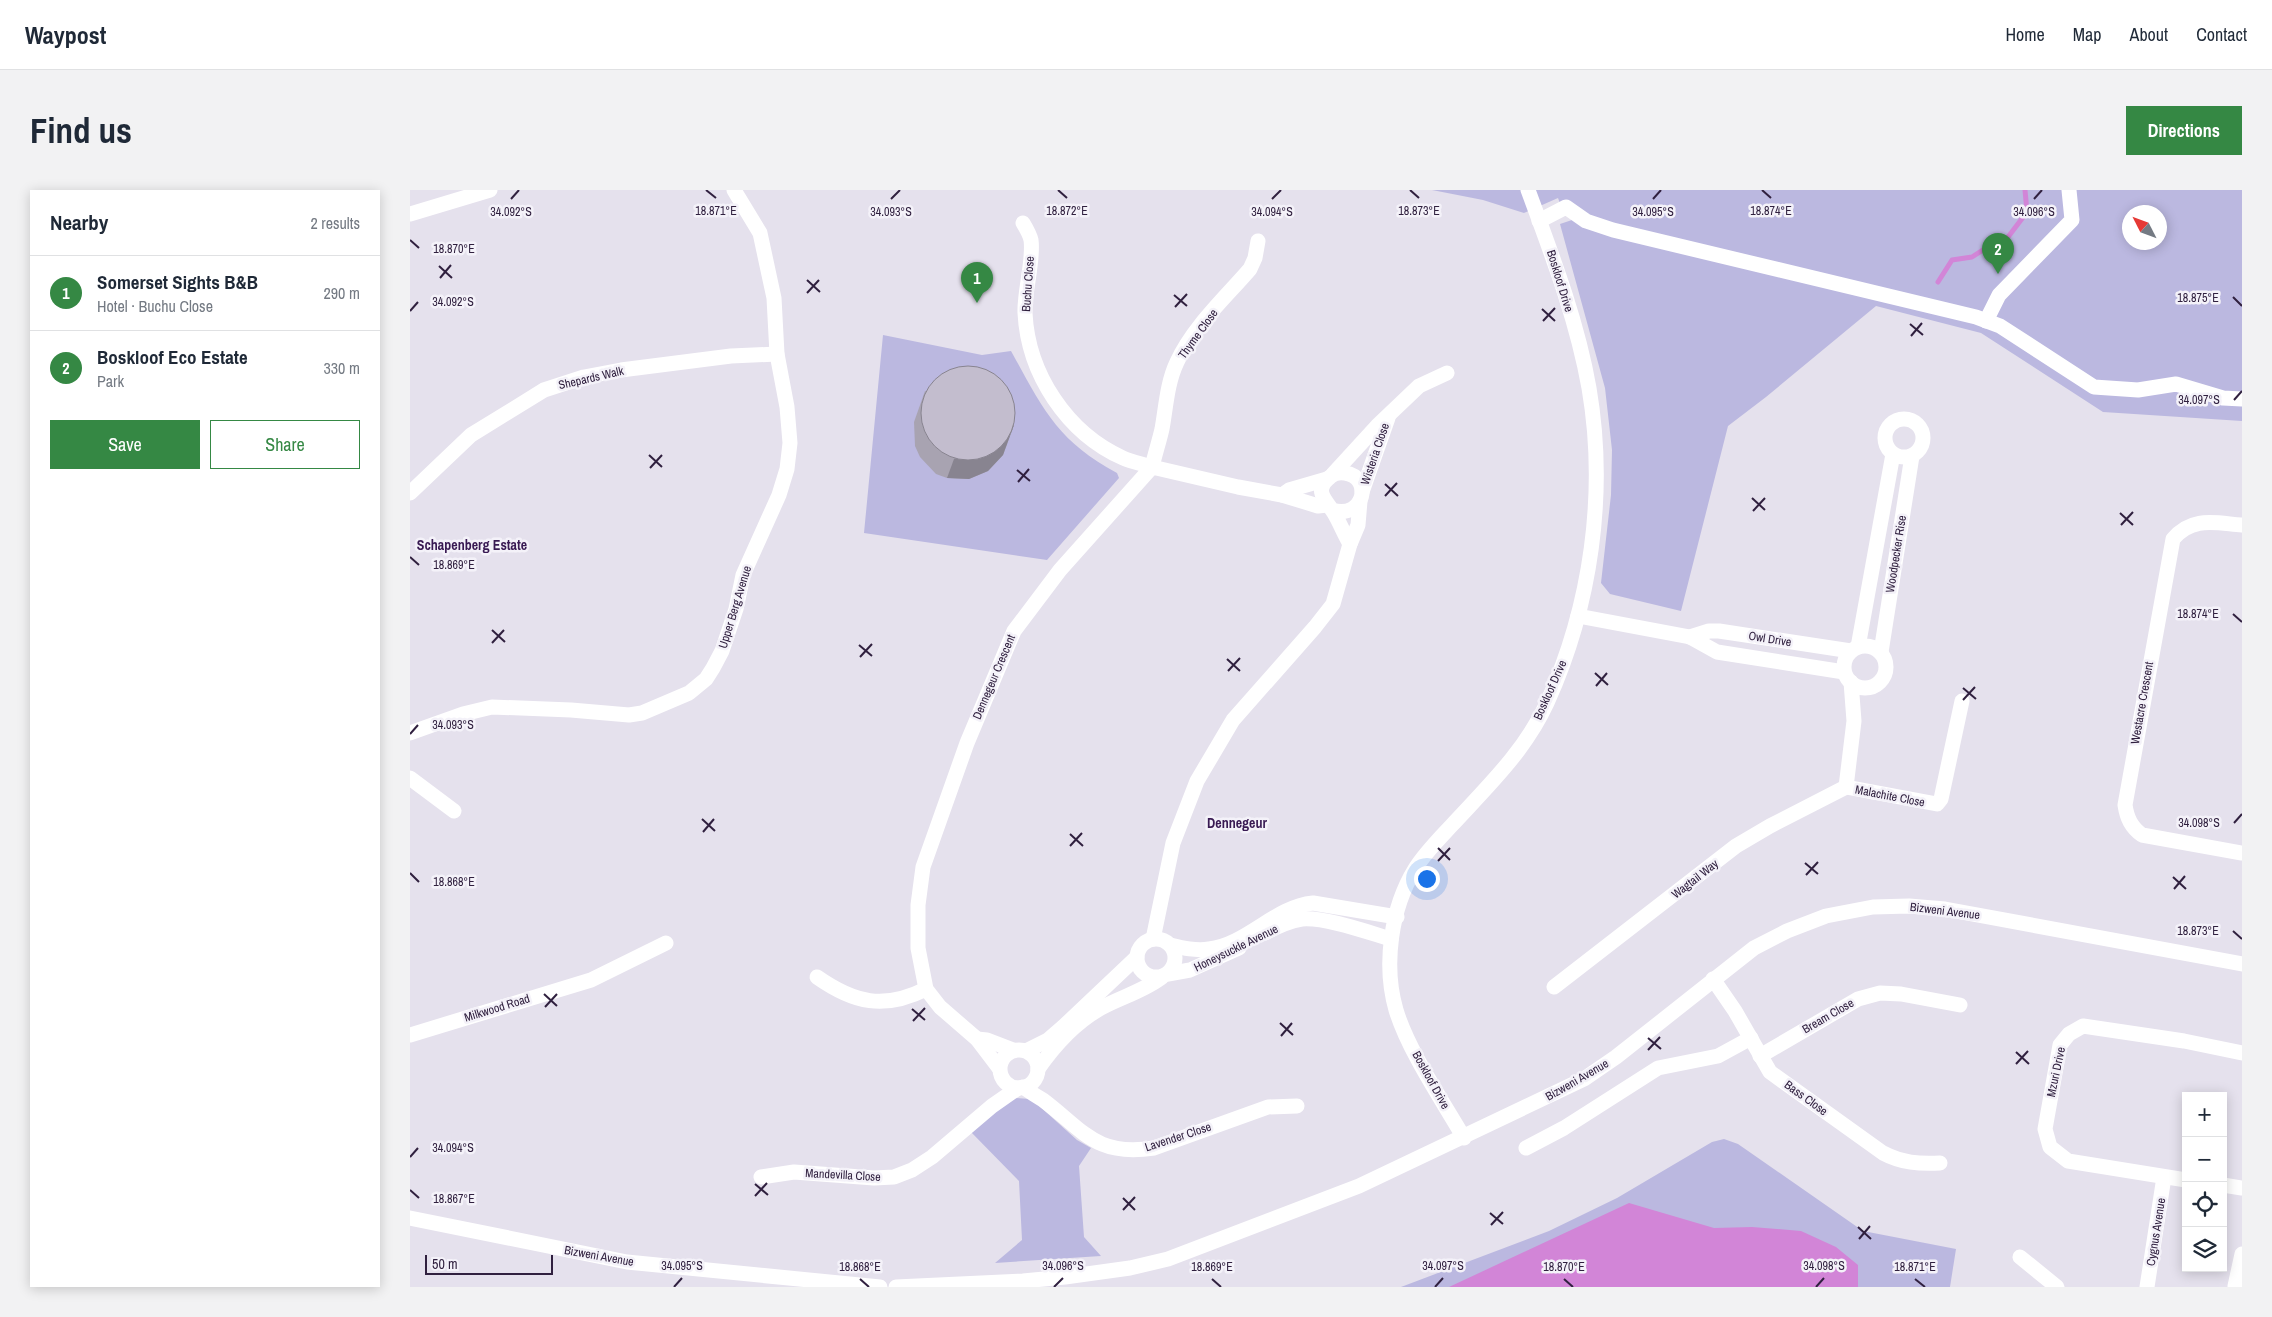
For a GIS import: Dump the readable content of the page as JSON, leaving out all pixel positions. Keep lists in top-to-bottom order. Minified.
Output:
{"streets":{"street":["Boskloof Drive","Buchu Close","Thyme Close","Shepards Walk","Wisteria Close","Woodpecker Rise","Upper Berg Avenue","Owl Drive","Dennegeur Crescent","Westacre Crescent","Malachite Close","Wagtail Way","Bizweni Avenue","Honeysuckle Avenue","Milkwood Road","Bream Close","Mzuri Drive","Bass Close","Lavender Close","Mandevilla Close","Cygnus Avenue"]},"crossings":[["Boskloof Drive","Owl Drive"],["Boskloof Drive","Bizweni Avenue"],["Boskloof Drive","Honeysuckle Avenue"],["Buchu Close","Thyme Close"],["Buchu Close","Dennegeur Crescent"],["Thyme Close","Dennegeur Crescent"],["Shepards Walk","Upper Berg Avenue"],["Woodpecker Rise","Owl Drive"],["Dennegeur Crescent","Lavender Close"],["Dennegeur Crescent","Mandevilla Close"],["Malachite Close","Wagtail Way"],["Bizweni Avenue","Bass Close"],["Bream Close","Bass Close"],["Mzuri Drive","Cygnus Avenue"],["Lavender Close","Mandevilla Close"]],"districts":["Schapenberg Estate","Dennegeur"],"scale_bar":"50 m","north":"top left","page":{"header":"Waypost","nav":["Home","Map","About","Contact"],"buttons":["Directions",["Save","Share"]],"title":"Find us","heading":["Nearby","2 results"],"pins":["2","1"],"list":[{"mark":"1","name":"Somerset Sights B&B","note":"Hotel · Buchu Close","value":"290 m"},{"mark":"2","name":"Boskloof Eco Estate","note":"Park","value":"330 m"}],"map_buttons":["+","−"],"scale":"50 m"},"coordinates":["18.871°E","18.872°E","18.873°E","18.874°E","34.094°S","34.095°S","34.096°S","34.092°S","34.093°S","18.870°E","18.875°E","34.097°S","18.869°E","34.098°S","18.868°E","18.867°E"]}
